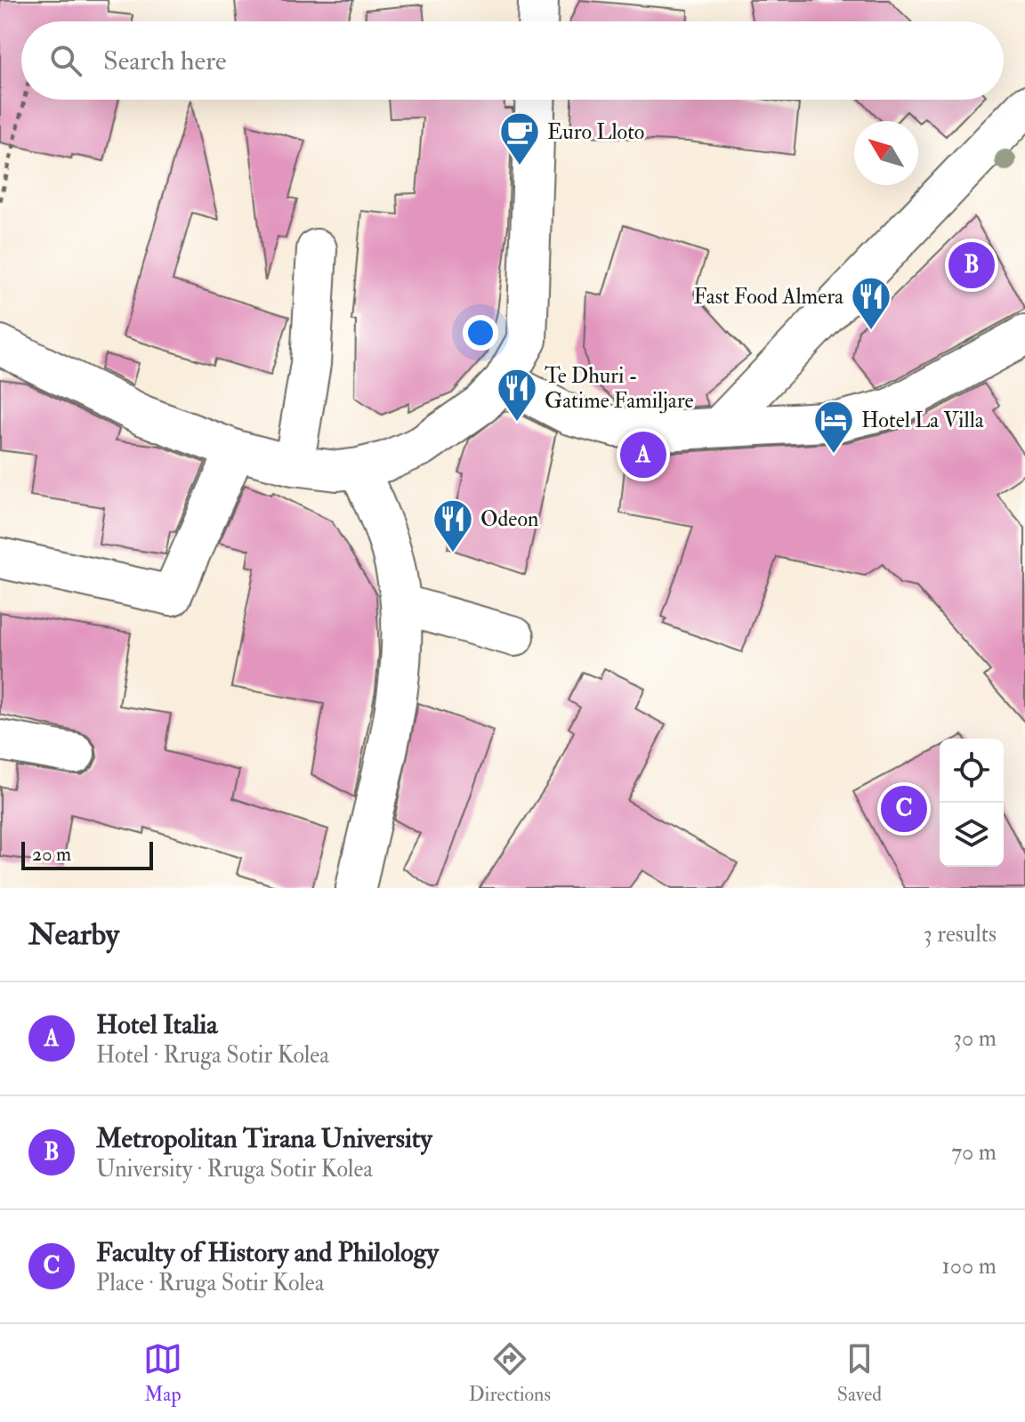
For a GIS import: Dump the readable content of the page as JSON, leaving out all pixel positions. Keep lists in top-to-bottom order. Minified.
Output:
{"places":{"cafe":["Euro Lloto"],"restaurant":["Fast Food Almera","Te Dhuri - Gatime Familjare","Odeon"],"hotel":["Hotel La Villa"]},"scale_bar":"20 m","north":"top left","page":{"search":"Search here","pins":["B","A","C"],"scale":"20 m","heading":["Nearby","3 results"],"list":[{"mark":"A","name":"Hotel Italia","note":"Hotel · Rruga Sotir Kolea","value":"30 m"},{"mark":"B","name":"Metropolitan Tirana University","note":"University · Rruga Sotir Kolea","value":"70 m"},{"mark":"C","name":"Faculty of History and Philology","note":"Place · Rruga Sotir Kolea","value":"100 m"}],"nav":["Map","Directions","Saved"]}}
